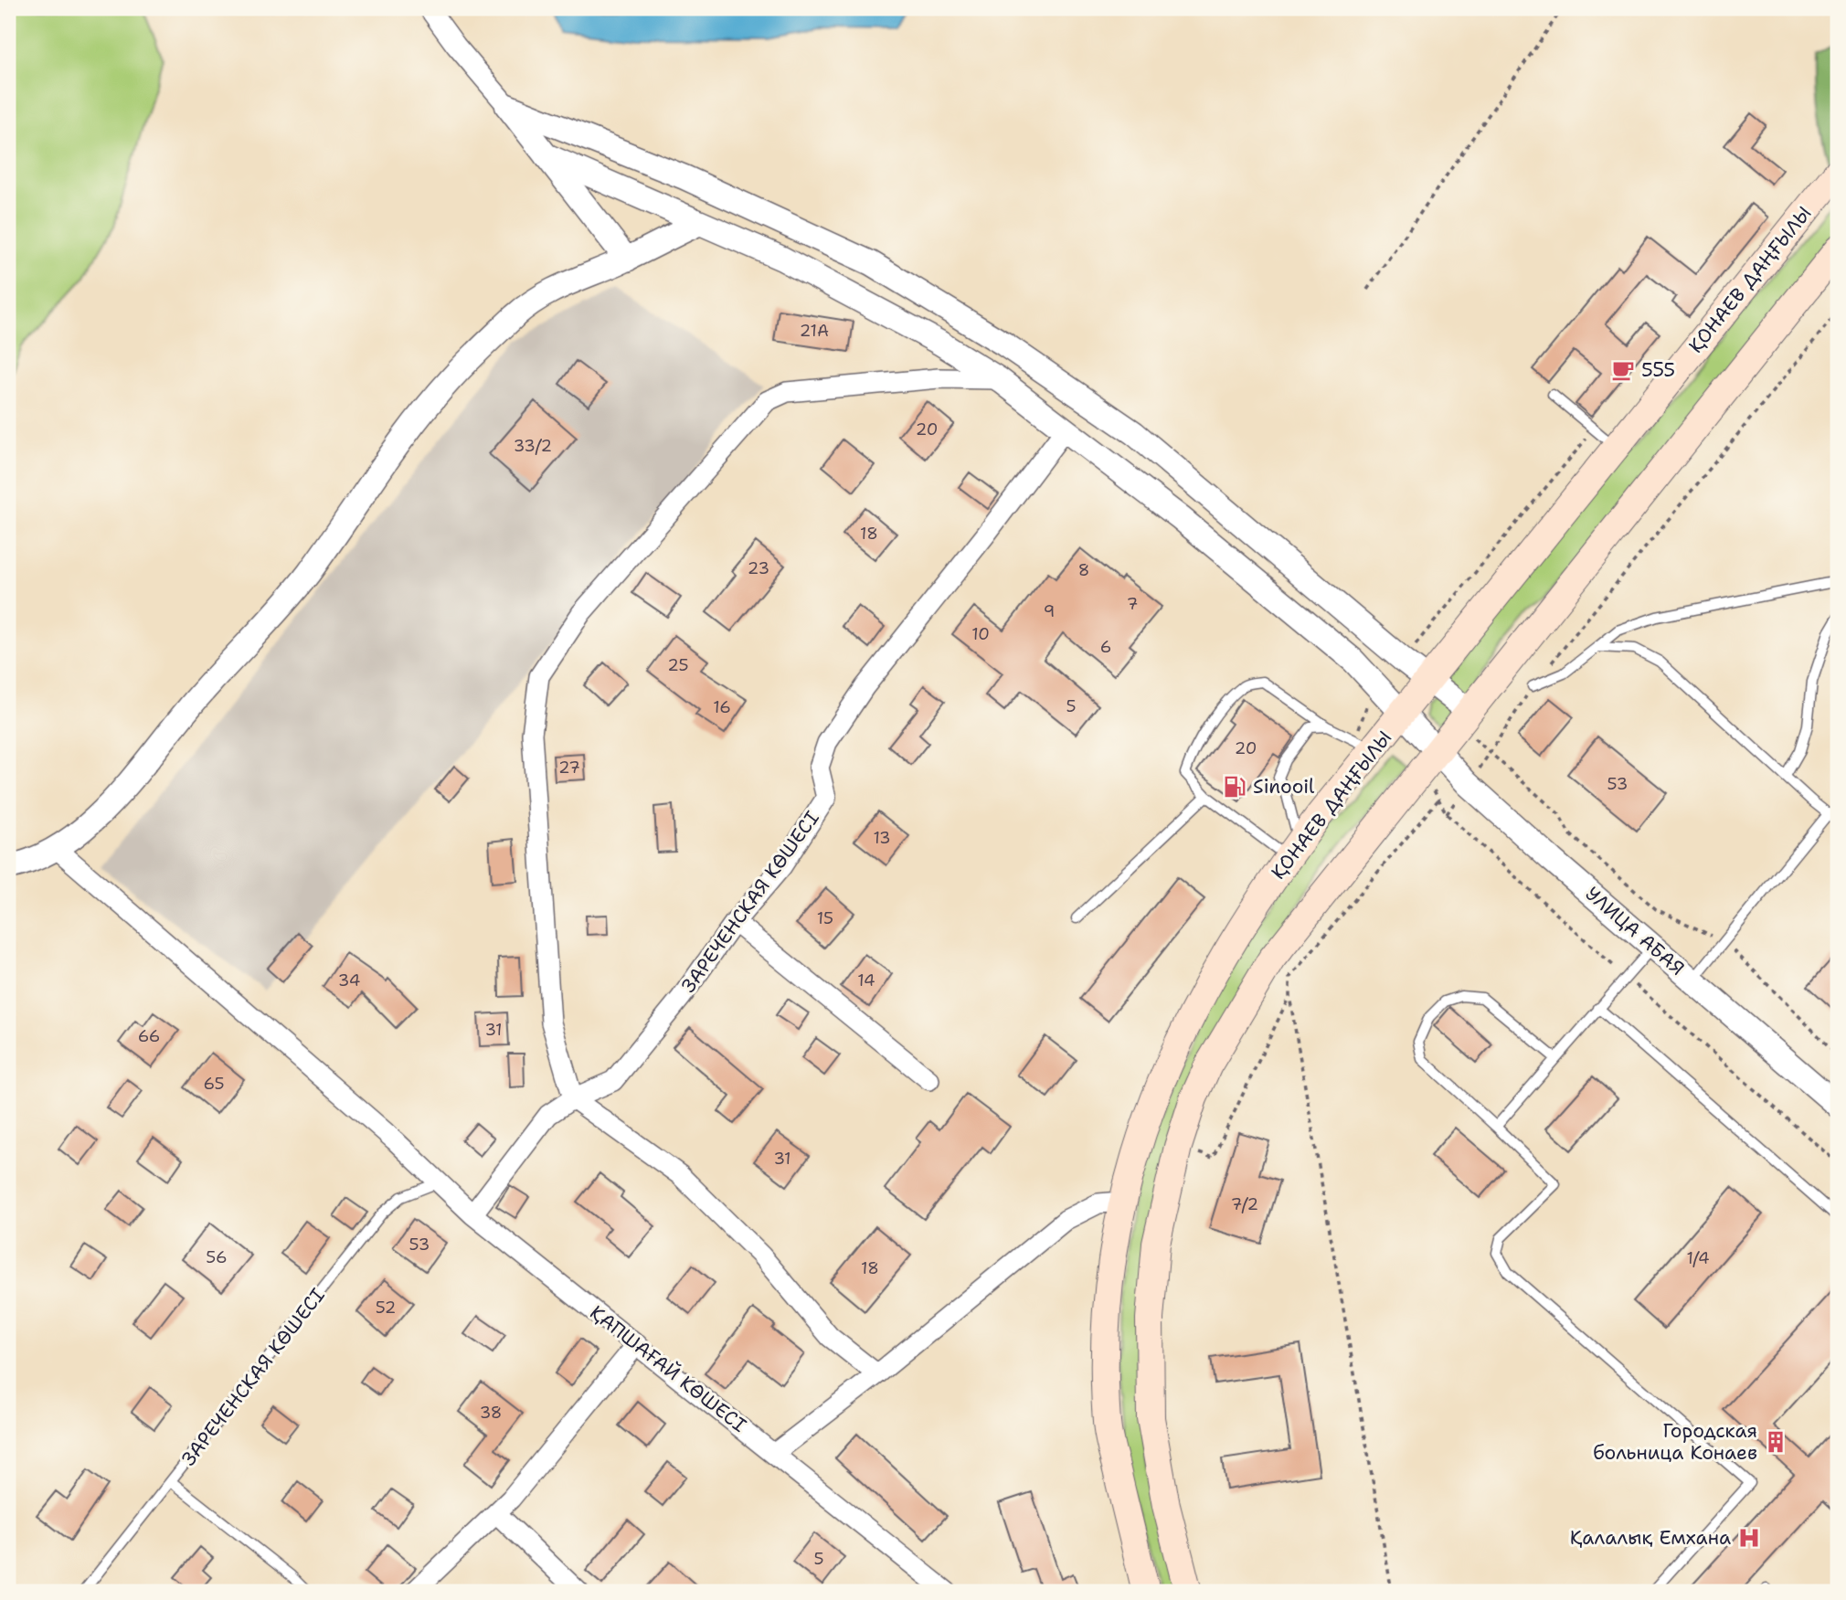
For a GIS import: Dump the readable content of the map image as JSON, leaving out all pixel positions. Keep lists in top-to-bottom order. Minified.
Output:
{"streets":{"main road":["ҚОНАЕВ ДАҢҒЫЛЫ"],"street":["ЗАРЕЧЕНСКАЯ КӨШЕСІ","УЛИЦА АБАЯ","ҚАПШАҒАЙ КӨШЕСІ"]},"crossings":[["ҚОНАЕВ ДАҢҒЫЛЫ","УЛИЦА АБАЯ"],["ЗАРЕЧЕНСКАЯ КӨШЕСІ","УЛИЦА АБАЯ"],["ЗАРЕЧЕНСКАЯ КӨШЕСІ","ҚАПШАҒАЙ КӨШЕСІ"]],"places":{"cafe":["555"],"fuel station":["Sinooil"],"building":["Городская больница Конаев"],"hospital":["Қалалық Емхана"]},"house_numbers":["21А","20","33/2","18","23","8","7","9","10","6","25","5","16","20","27","53","13","15","34","14","31","66","65","31","7/2","53","56","1/4","18","52","38","5"]}
